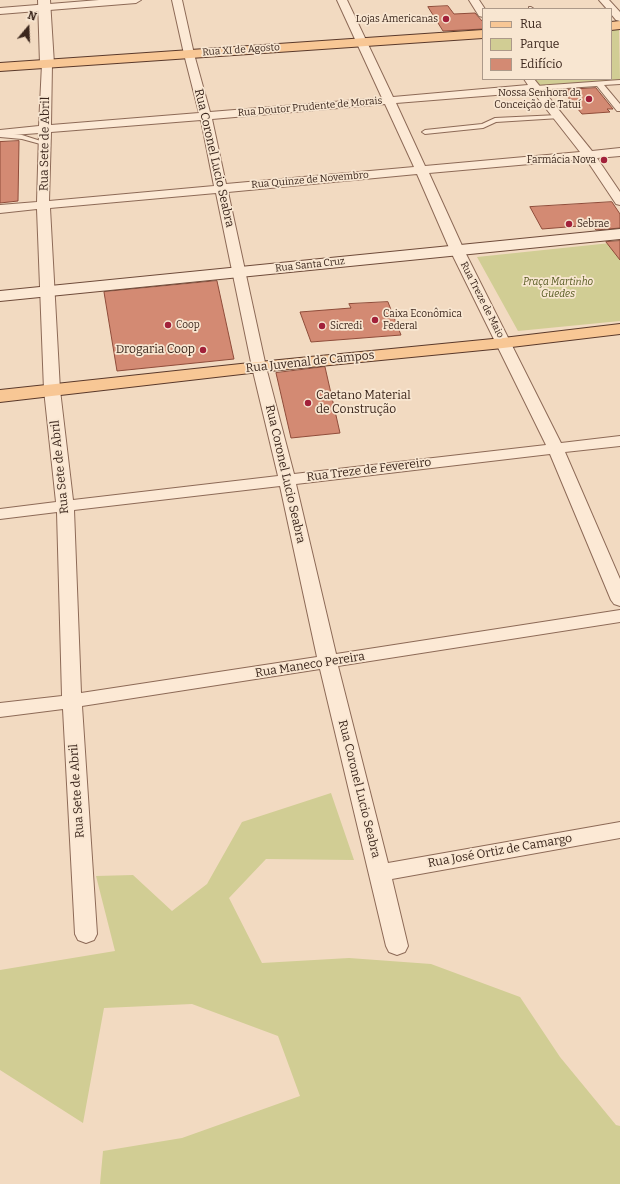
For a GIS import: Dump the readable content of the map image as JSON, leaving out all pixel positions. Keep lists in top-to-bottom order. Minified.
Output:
{"streets":{"main road":["Rua XI de Agosto","Rua Sete de Abril","Rua Santa Cruz","Rua Juvenal de Campos"],"street":["Rua Doutor Prudente de Morais","Rua Coronel Lucio Seabra","Rua Quinze de Novembro","Rua Treze de Maio","Rua Treze de Fevereiro","Rua Maneco Pereira","Rua José Ortiz de Camargo"]},"crossings":[["Rua XI de Agosto","Rua Sete de Abril"],["Rua XI de Agosto","Rua Coronel Lucio Seabra"],["Rua XI de Agosto","Rua Treze de Maio"],["Rua Doutor Prudente de Morais","Rua Sete de Abril"],["Rua Doutor Prudente de Morais","Rua Coronel Lucio Seabra"],["Rua Doutor Prudente de Morais","Rua Treze de Maio"],["Rua Sete de Abril","Rua Quinze de Novembro"],["Rua Sete de Abril","Rua Santa Cruz"],["Rua Sete de Abril","Rua Juvenal de Campos"],["Rua Sete de Abril","Rua Treze de Fevereiro"],["Rua Sete de Abril","Rua Maneco Pereira"],["Rua Coronel Lucio Seabra","Rua Quinze de Novembro"],["Rua Coronel Lucio Seabra","Rua Santa Cruz"],["Rua Coronel Lucio Seabra","Rua Juvenal de Campos"],["Rua Coronel Lucio Seabra","Rua Treze de Fevereiro"],["Rua Coronel Lucio Seabra","Rua Maneco Pereira"],["Rua Coronel Lucio Seabra","Rua José Ortiz de Camargo"],["Rua Quinze de Novembro","Rua Treze de Maio"],["Rua Santa Cruz","Rua Treze de Maio"],["Rua Treze de Maio","Rua Juvenal de Campos"],["Rua Treze de Maio","Rua Treze de Fevereiro"]],"parks":["Praça Martinho Guedes"],"places":["Lojas Americanas","Nossa Senhora da Conceição de Tatuí","Farmácia Nova","Sebrae","Caixa Econômica Federal","Coop","Sicredi","Drogaria Coop","Caetano Material de Construção"],"legend":["Rua","Parque","Edifício"],"north":"top"}
